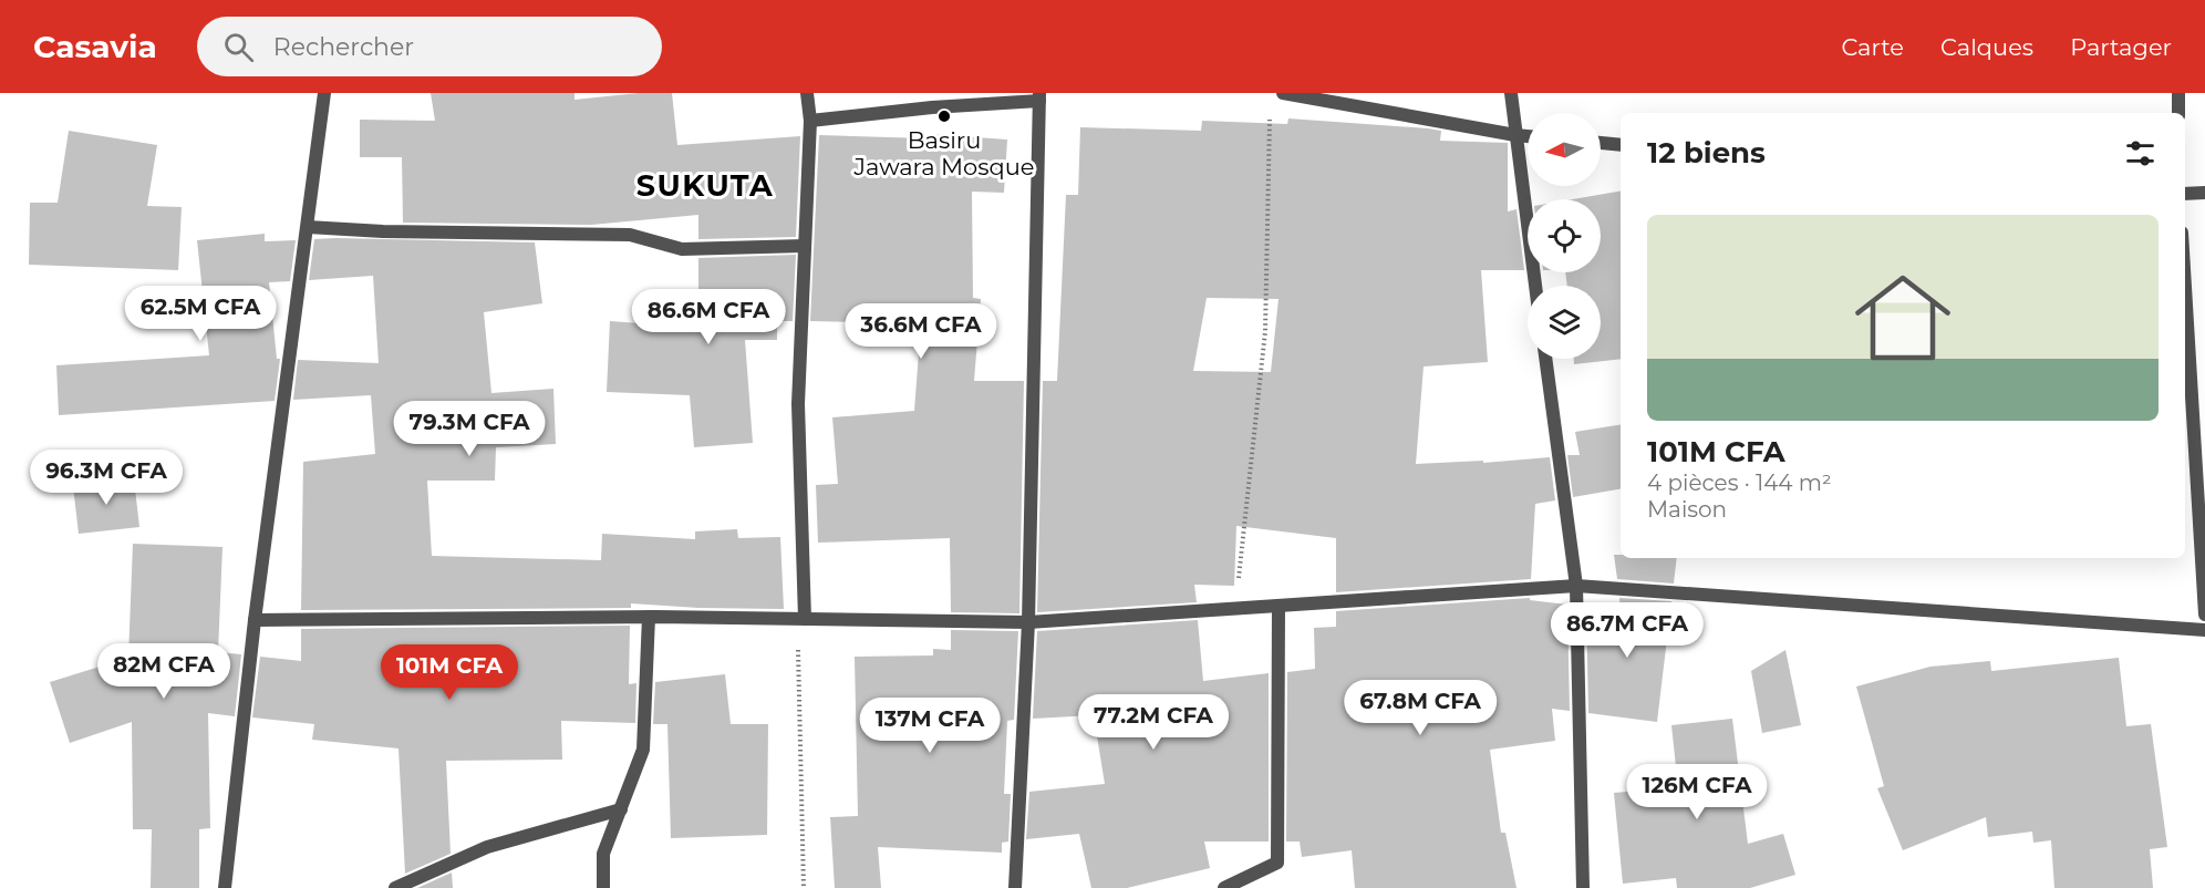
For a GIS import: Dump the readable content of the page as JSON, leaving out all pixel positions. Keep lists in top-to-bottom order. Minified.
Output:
{"districts":["SUKUTA"],"places":["Basiru Jawara Mosque"],"north":"left","page":{"header":"Casavia","search":"Rechercher","nav":["Carte","Calques","Partager"],"heading":"12 biens","list":[{"name":"101M CFA","note":"4 pièces · 144 m² · Maison"}],"price":["62.5M CFA","86.6M CFA","36.6M CFA","79.3M CFA","96.3M CFA","86.7M CFA","82M CFA","101M CFA","67.8M CFA","77.2M CFA","137M CFA","126M CFA"]}}
